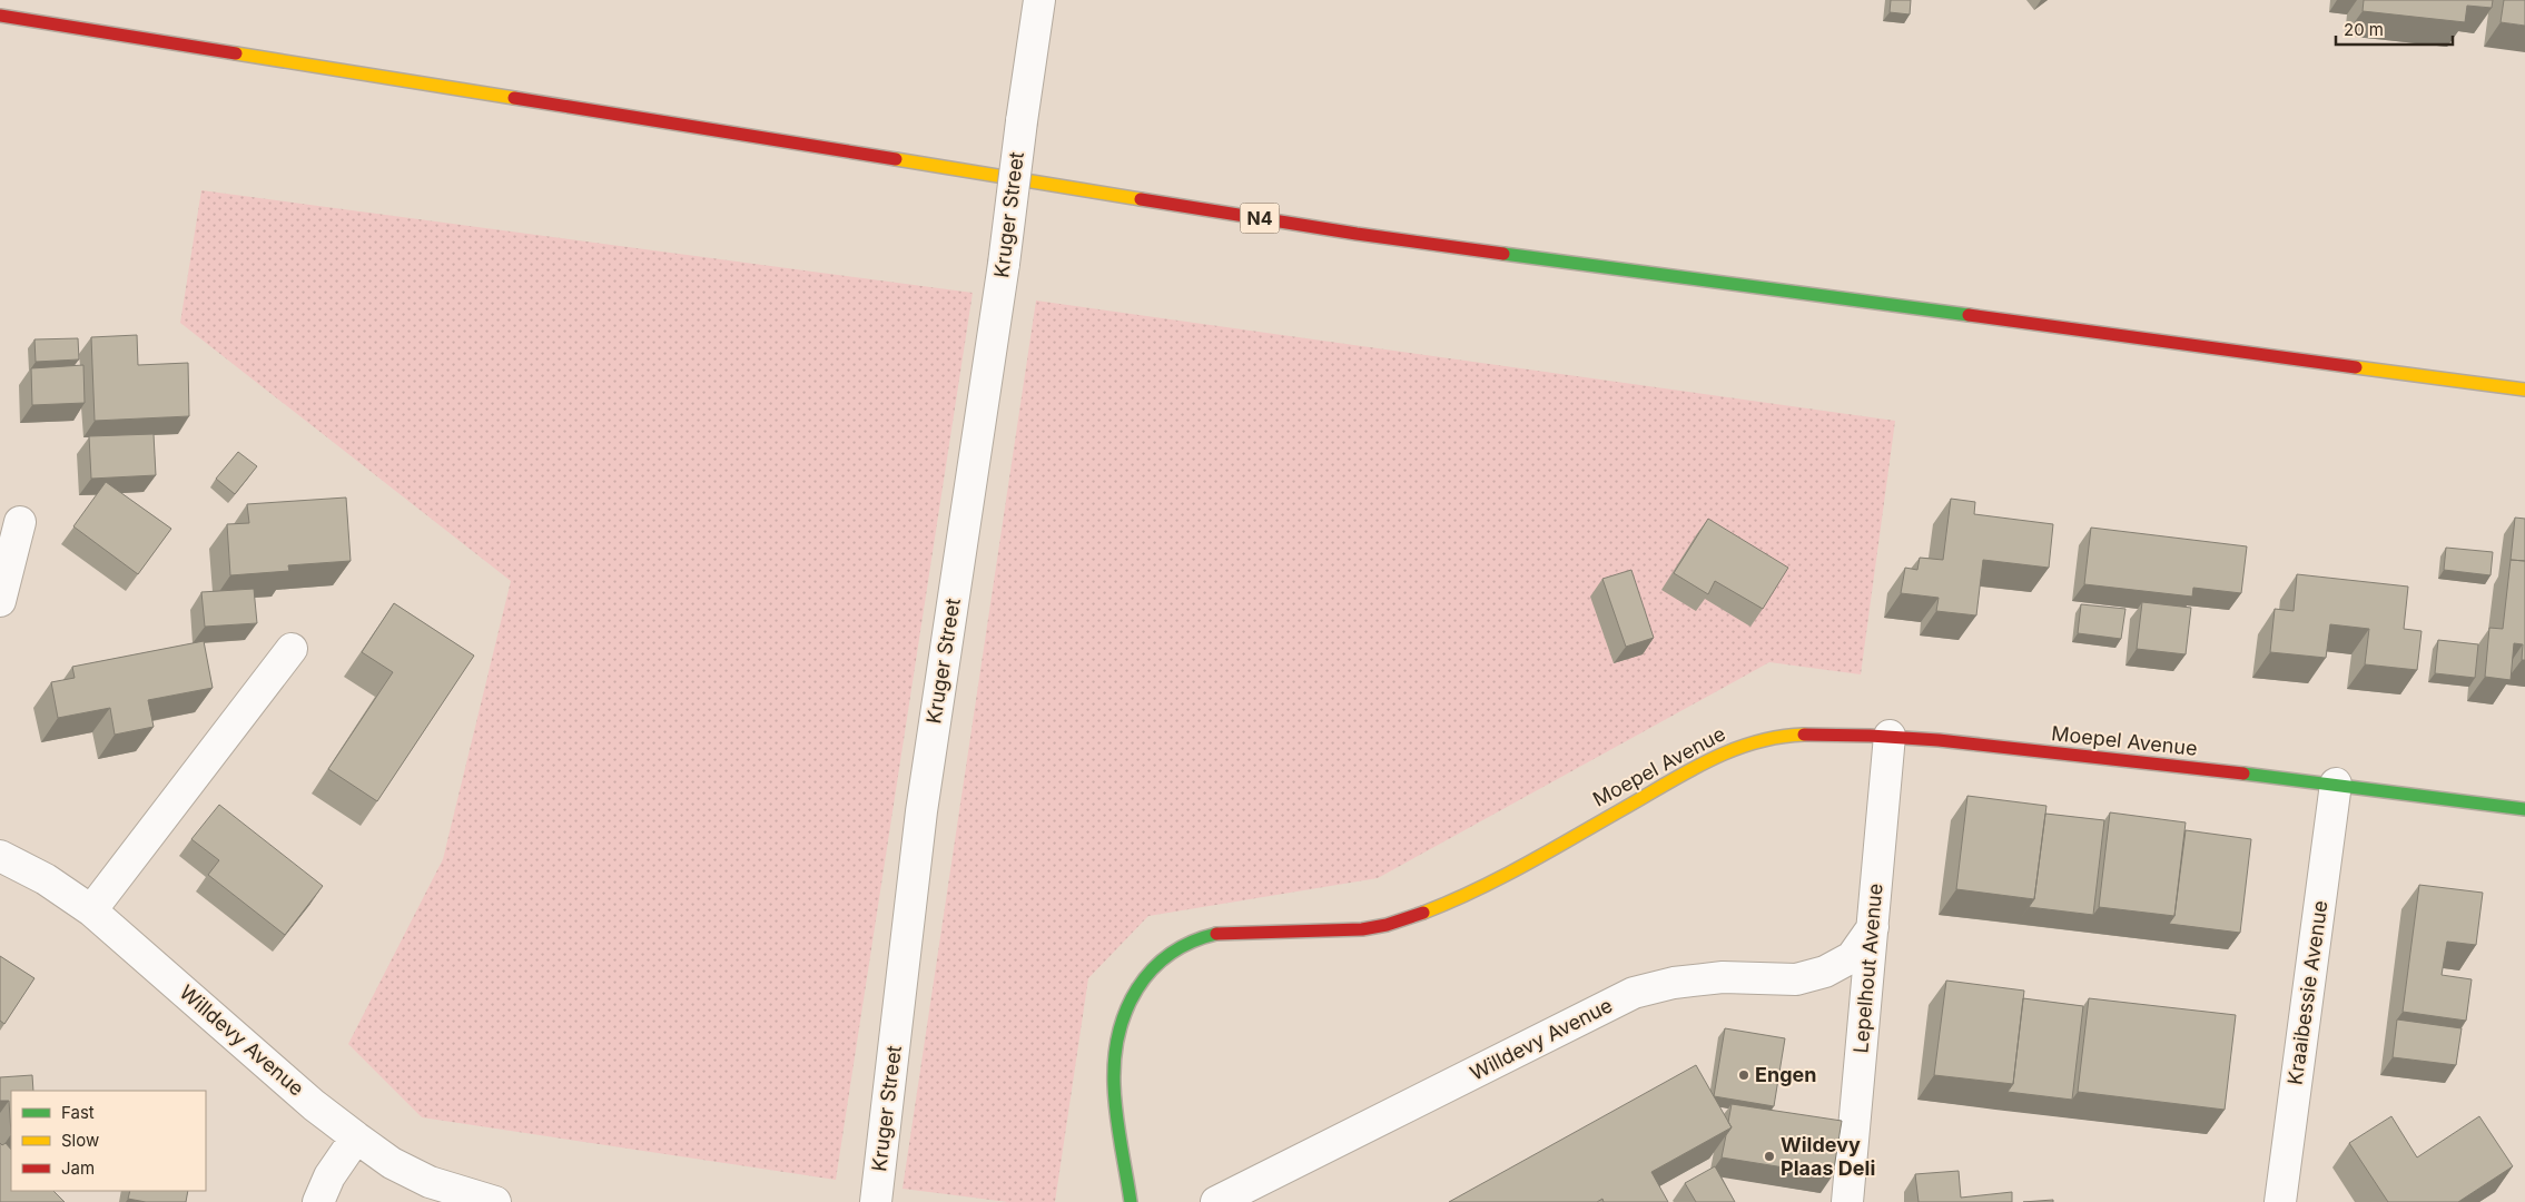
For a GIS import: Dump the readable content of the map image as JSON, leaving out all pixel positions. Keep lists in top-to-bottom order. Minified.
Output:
{"streets":{"main road":["N4","Moepel Avenue"],"street":["Kruger Street","Lepelhout Avenue","Kraaibessie Avenue","Willdevy Avenue"]},"crossings":[["Moepel Avenue","Lepelhout Avenue"],["Moepel Avenue","Kraaibessie Avenue"],["Lepelhout Avenue","Willdevy Avenue"]],"places":["Engen","Wildevy Plaas Deli"],"legend":["Fast","Slow","Jam"],"scale_bar":"20 m"}
